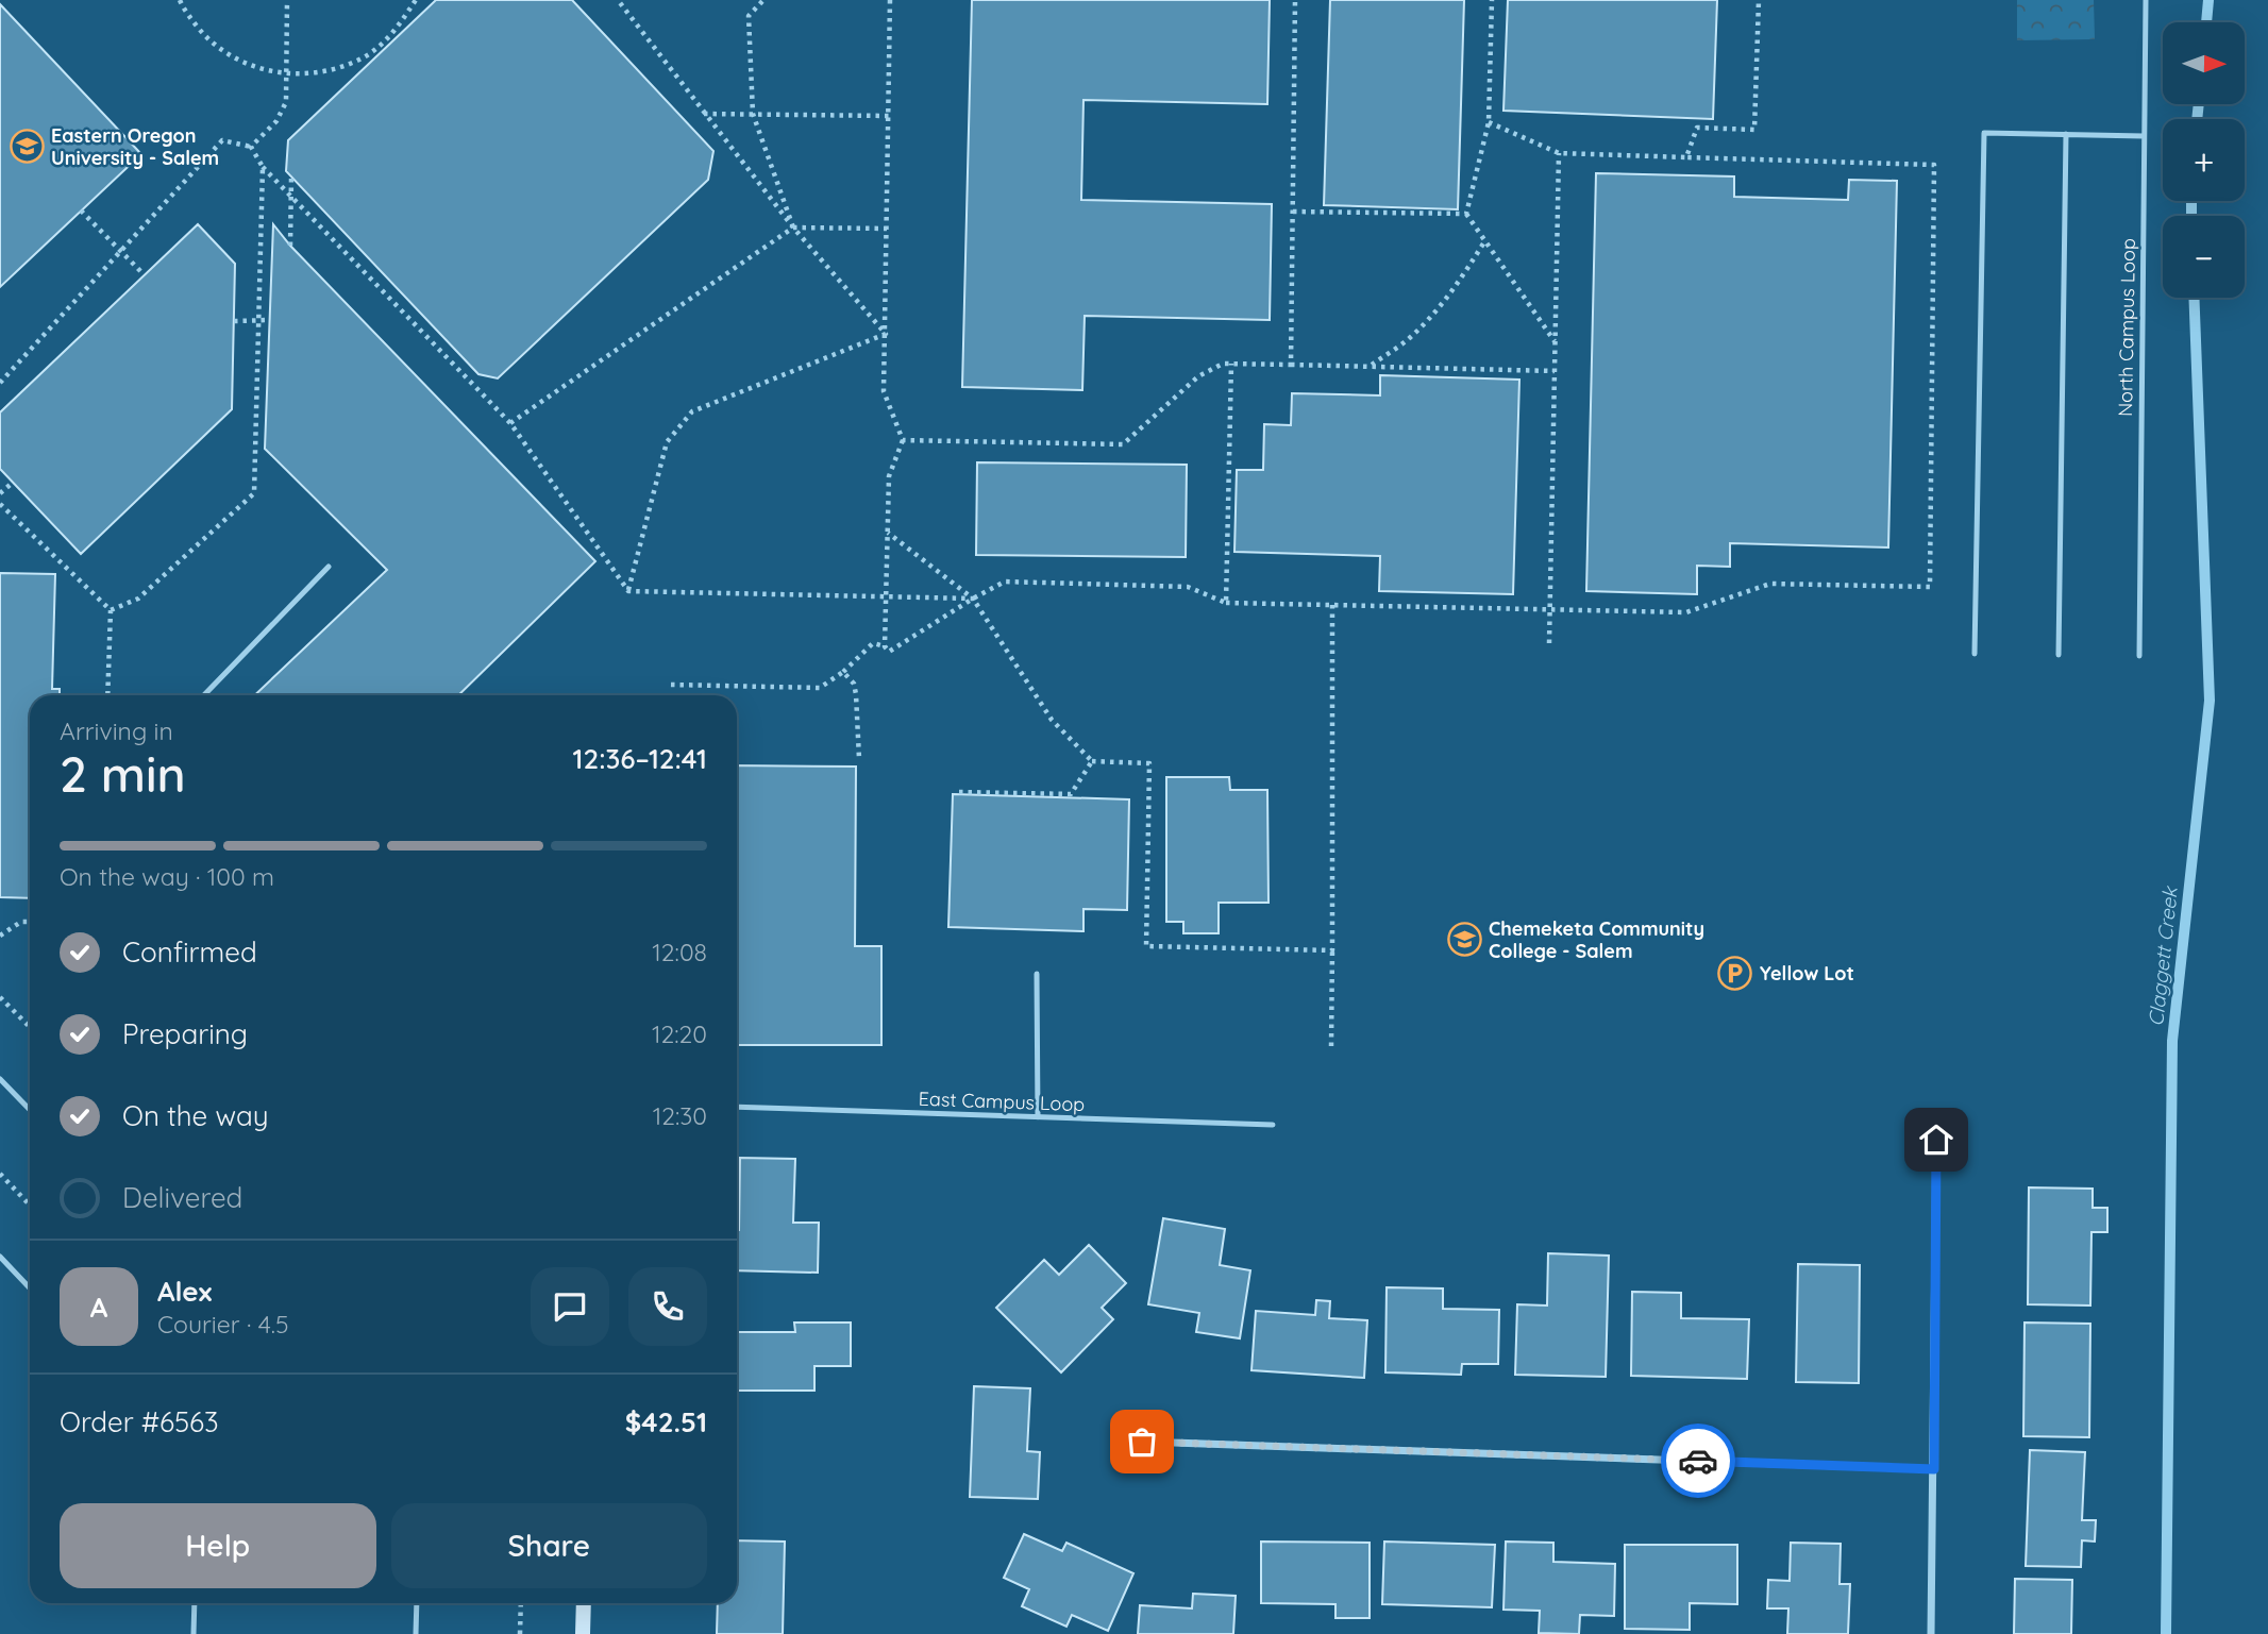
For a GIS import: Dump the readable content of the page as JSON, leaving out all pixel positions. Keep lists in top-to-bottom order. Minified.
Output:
{"streets":{"lane":["North Campus Loop","East Campus Loop"]},"water":["Claggett Creek"],"places":{"school or university":["Eastern Oregon University - Salem","Chemeketa Community College - Salem"],"parking":["Yellow Lot"]},"north":"right","page":{"map_buttons":["+","−"],"heading":["2 min","Arriving in","12:36–12:41"],"panel":["Alex","Courier · 4.5","Order #6563","$42.51"],"bar":"On the way · 100 m","list":[["Confirmed","12:08"],["Preparing","12:20"],["On the way","12:30"],"Delivered"],"round":"A","buttons":["Help","Share"]}}
